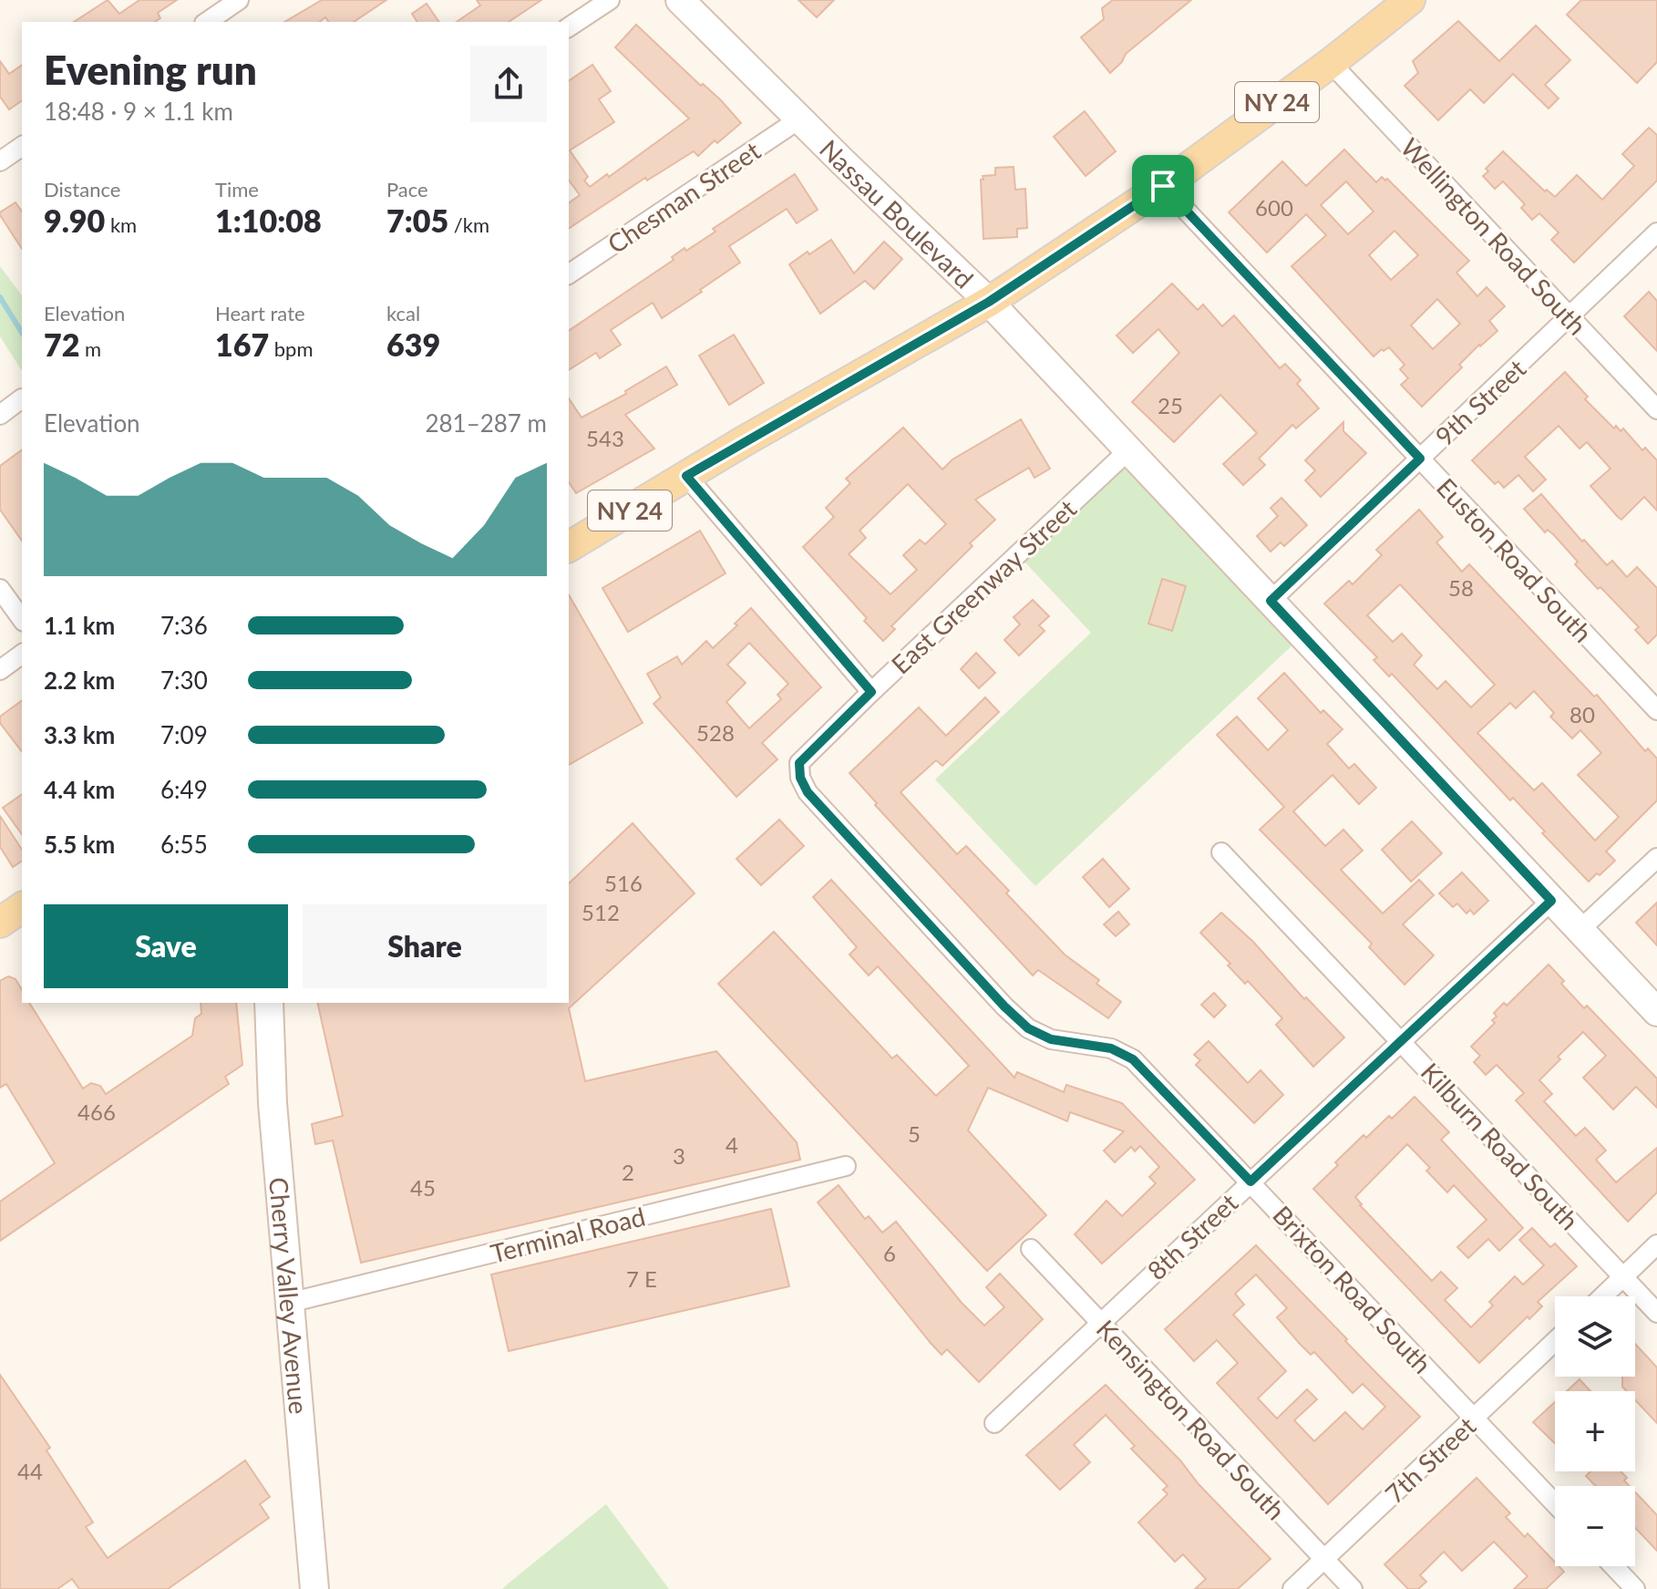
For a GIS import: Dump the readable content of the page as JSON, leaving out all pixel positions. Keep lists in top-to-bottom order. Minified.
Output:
{"streets":{"main road":["NY 24","Nassau Boulevard","Cherry Valley Avenue"],"street":["Chesman Street","Wellington Road South","9th Street","Euston Road South","East Greenway Street","Kilburn Road South","Terminal Road","8th Street","Brixton Road South","Kensington Road South","7th Street"]},"crossings":[["NY 24","Nassau Boulevard"],["NY 24","Wellington Road South"],["NY 24","Euston Road South"],["Chesman Street","Nassau Boulevard"],["Nassau Boulevard","9th Street"],["Nassau Boulevard","East Greenway Street"],["Nassau Boulevard","8th Street"],["Wellington Road South","9th Street"],["9th Street","Euston Road South"],["East Greenway Street","Brixton Road South"],["Kilburn Road South","8th Street"],["Terminal Road","Cherry Valley Avenue"],["8th Street","Brixton Road South"],["8th Street","Kensington Road South"],["Brixton Road South","7th Street"],["Kensington Road South","7th Street"]],"house_numbers":["600","25","543","58","80","528","516","512","466","5","4","3","2","45","6","7 E","44"],"page":{"heading":["Evening run","18:48 · 9 × 1.1 km"],"stats":[["Distance","9.90 km"],["Time","1:10:08"],["Pace","7:05 /km"],["Elevation","72 m"],["Heart rate","167 bpm"],["kcal","639"]],"chart":["Elevation","281–287 m"],"list":[{"name":"1.1 km","note":"7:36"},{"name":"2.2 km","note":"7:30"},{"name":"3.3 km","note":"7:09"},{"name":"4.4 km","note":"6:49"},{"name":"5.5 km","note":"6:55"}],"buttons":["Save","Share"],"map_buttons":["+","−"]}}
